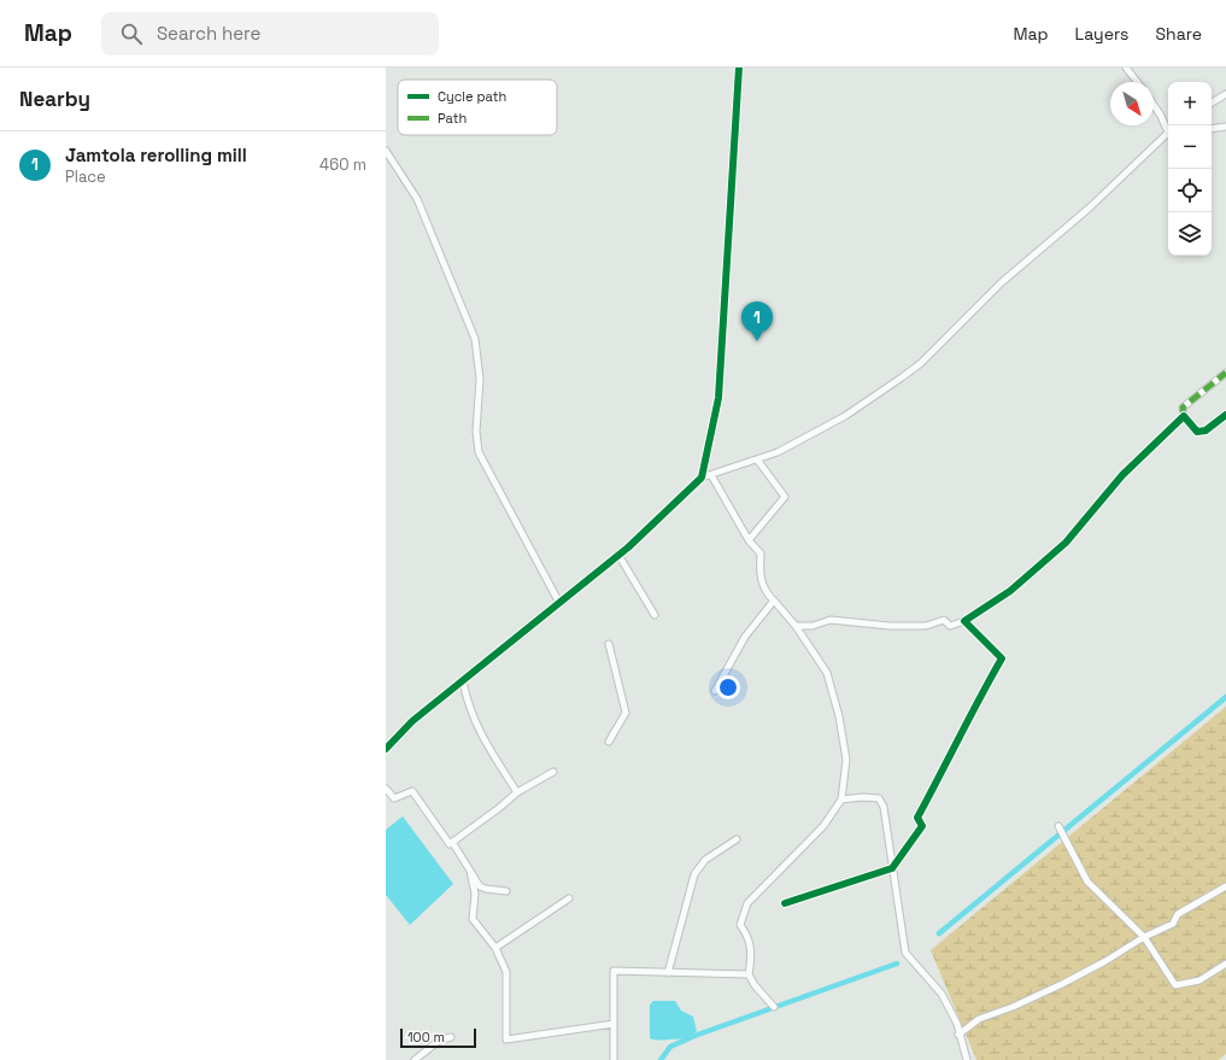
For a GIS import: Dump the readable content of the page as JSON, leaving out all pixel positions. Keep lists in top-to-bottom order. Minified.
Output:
{"legend":["Cycle path","Path"],"scale_bar":"100 m","north":"bottom right","page":{"header":"Map","search":"Search here","nav":["Map","Layers","Share"],"heading":"Nearby","map_buttons":["+","−"],"list":[{"mark":"1","name":"Jamtola rerolling mill","note":"Place","value":"460 m"}],"pins":"1","scale":"100 m"}}
